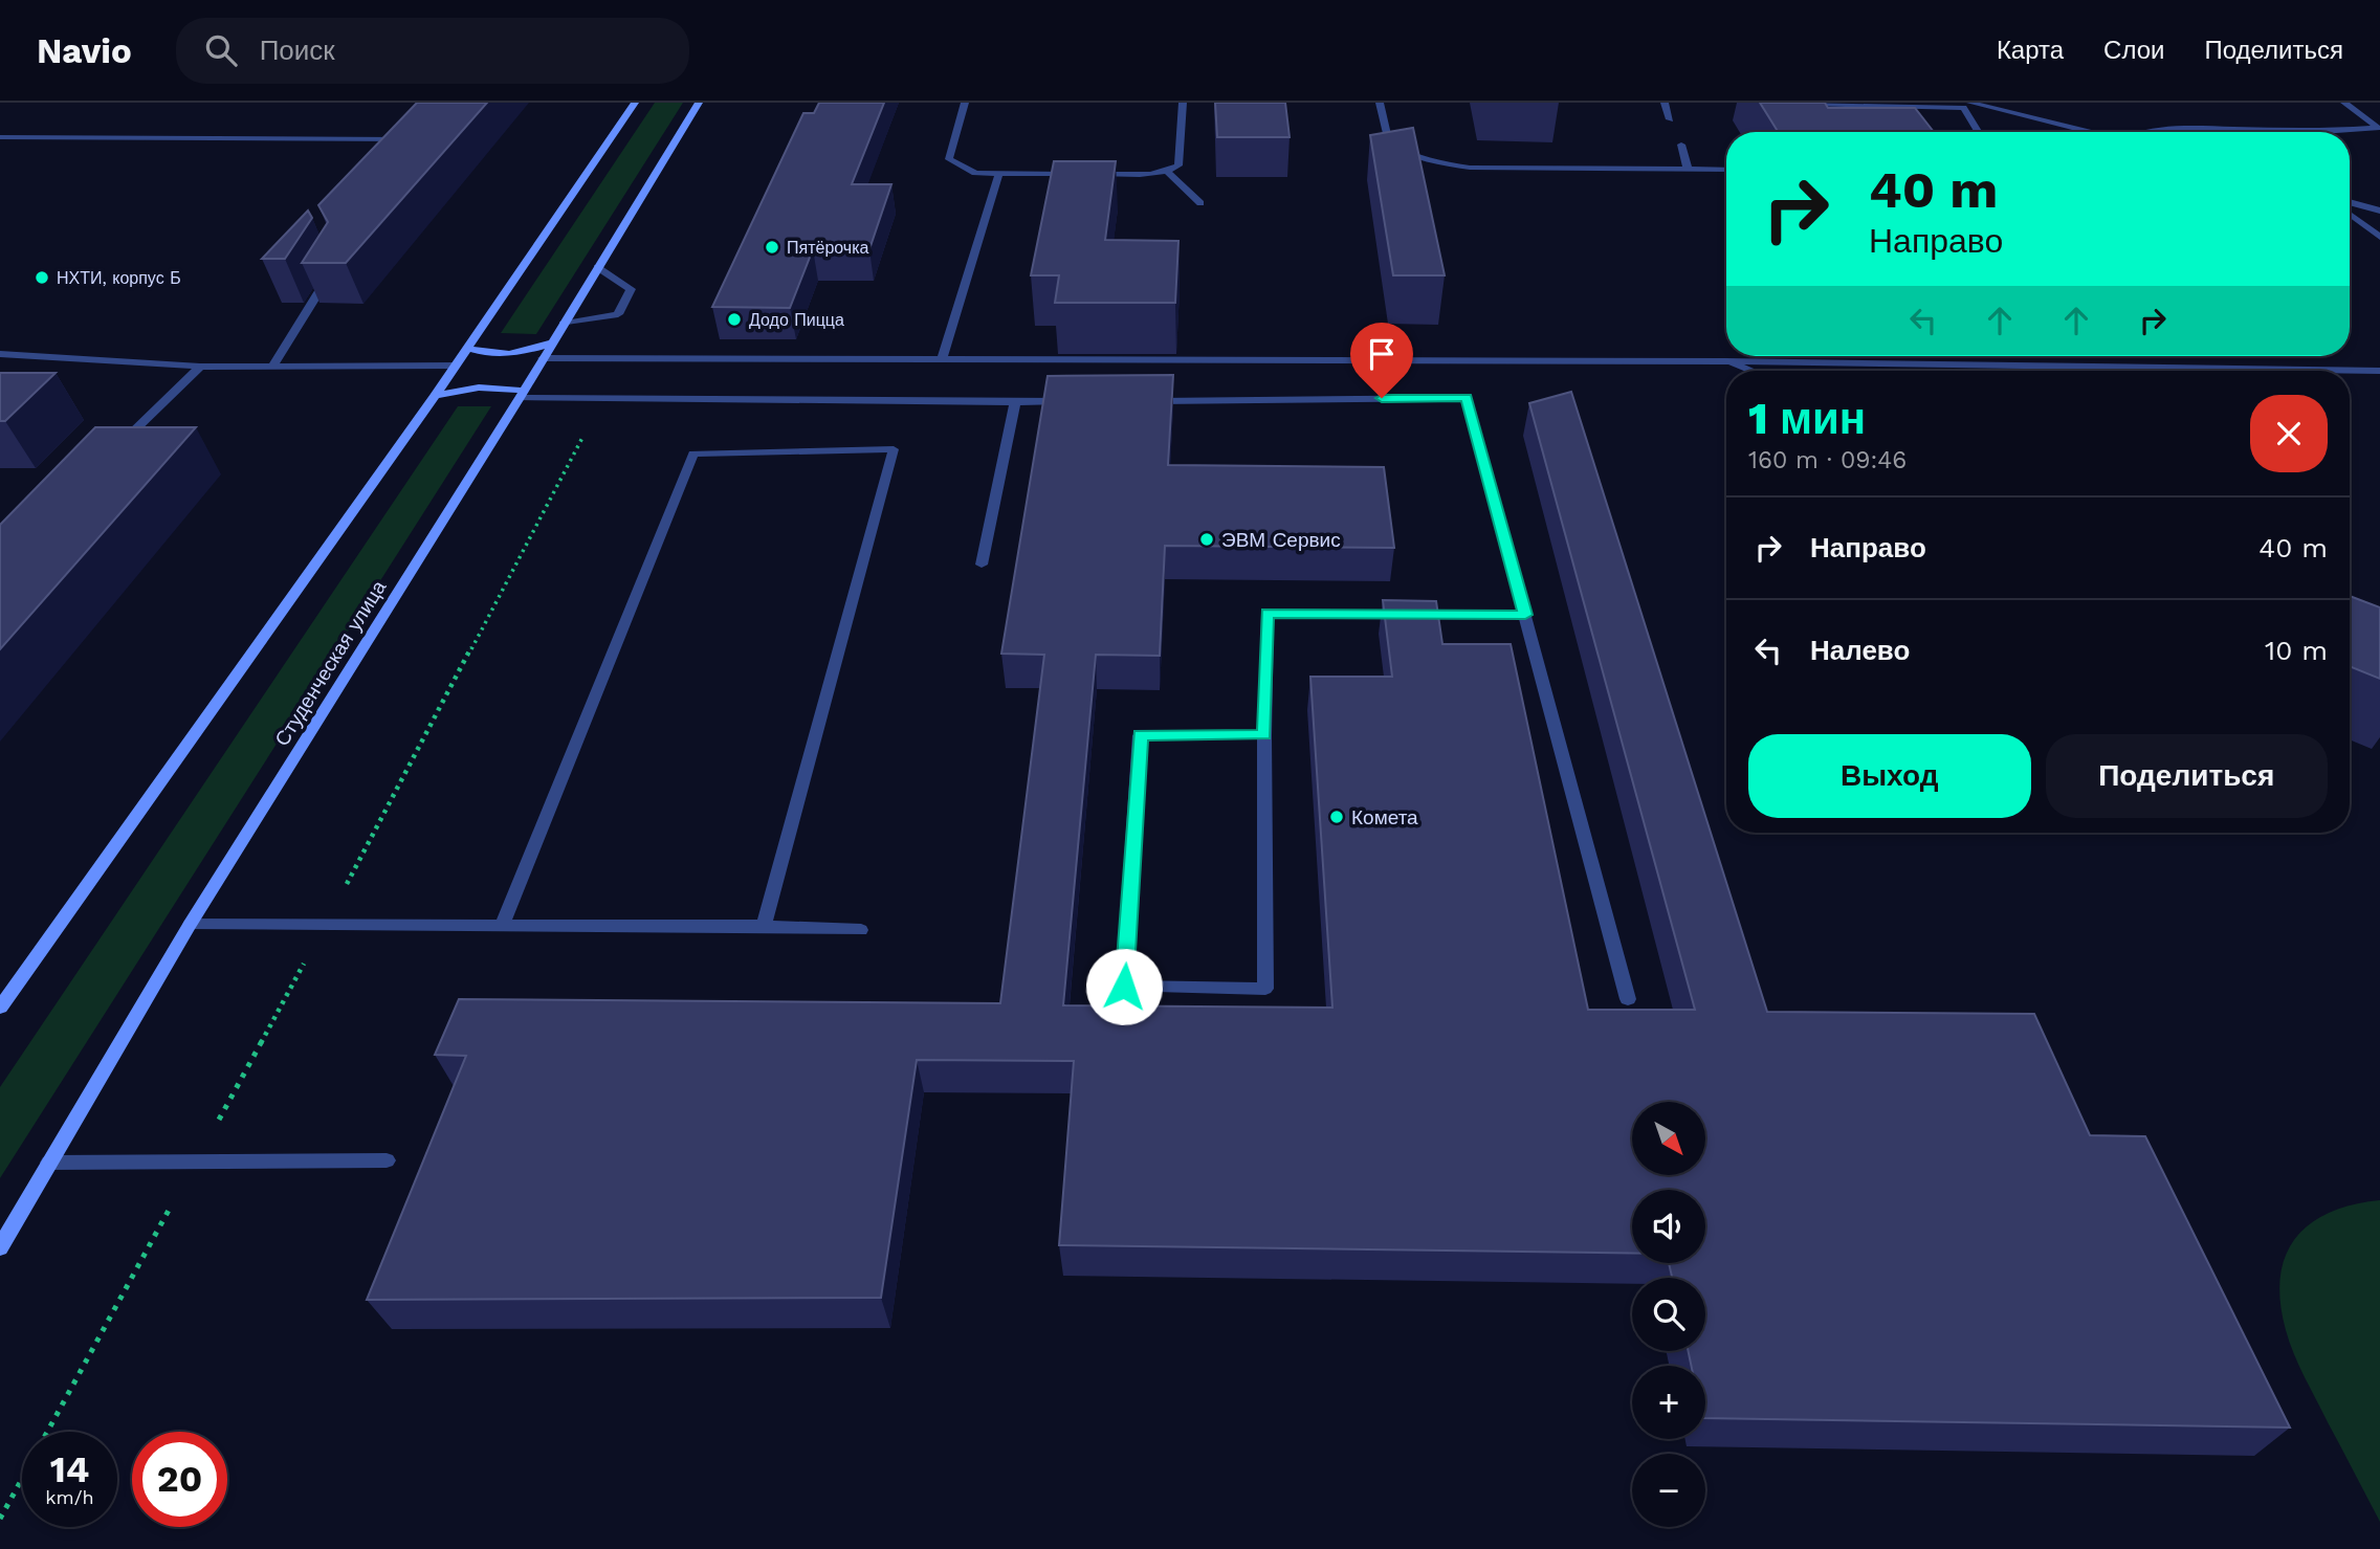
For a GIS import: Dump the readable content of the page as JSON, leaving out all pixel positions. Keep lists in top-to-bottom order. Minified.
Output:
{"streets":{"main road":["Студенческая улица"]},"places":["Пятёрочка","НХТИ, корпус Б","Додо Пицца","ЭВМ Сервис","Комета"],"north":"bottom right","page":{"header":"Navio","search":"Поиск","nav":["Карта","Слои","Поделиться"],"turn":["40 m","Направо"],"heading":["1 мин","160 m · 09:46"],"list":[{"name":"Направо","value":"40 m"},{"name":"Налево","value":"10 m"}],"buttons":["Выход","Поделиться"],"map_buttons":["+","−"],"speed":"14 km/h","limit":"20"}}
